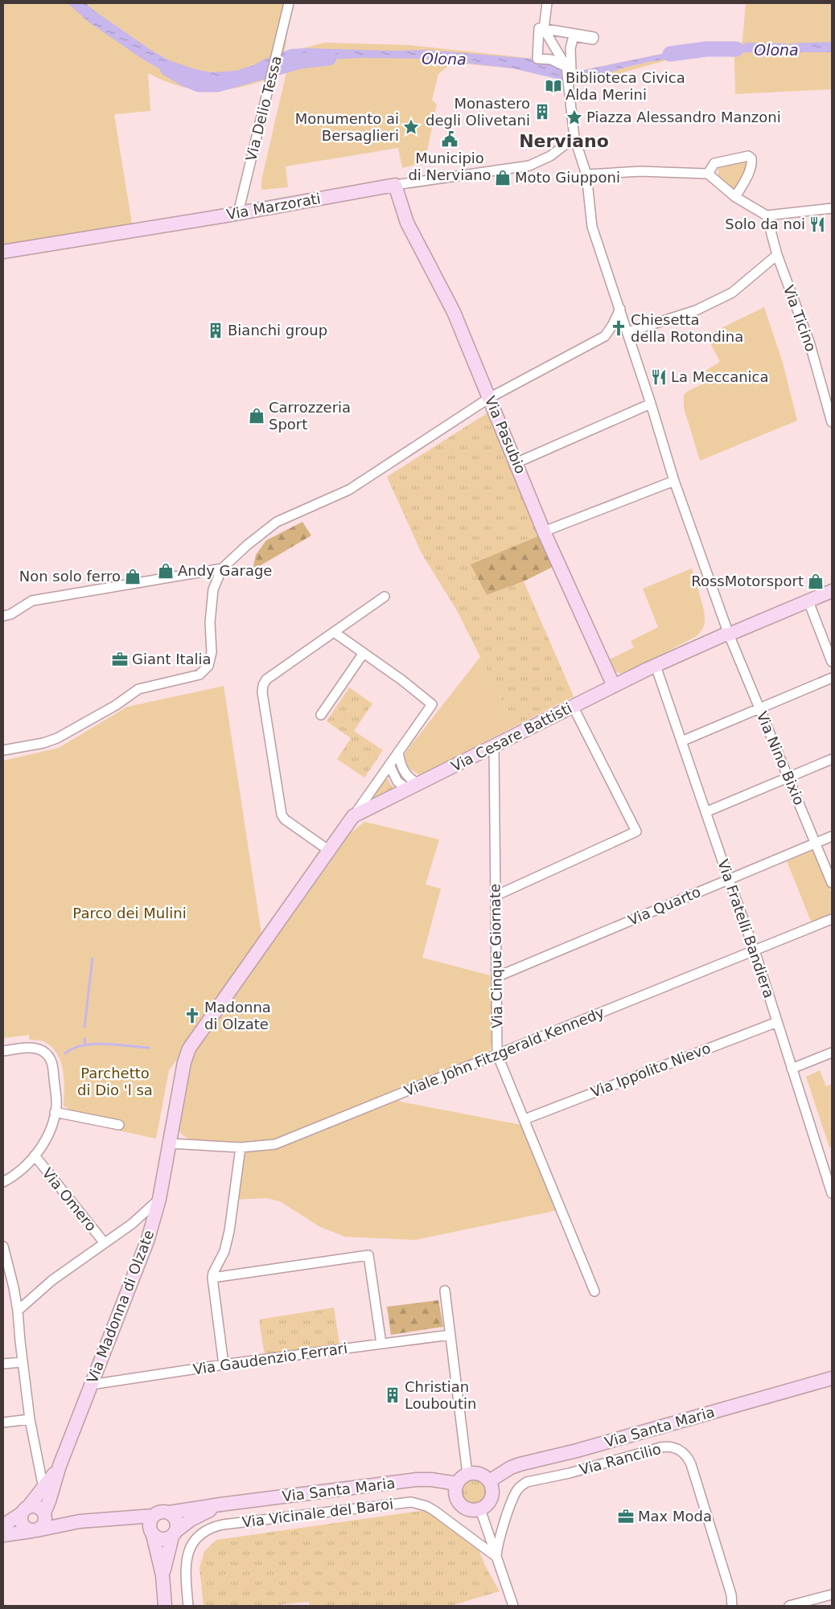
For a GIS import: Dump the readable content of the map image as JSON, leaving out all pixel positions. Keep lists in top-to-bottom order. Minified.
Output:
{"streets":{"street":["Via Delio Tessa","Via Marzorati","Via Ticino","Via Pasubio","Via Cesare Battisti","Via Nino Bixio","Via Quarto","Via Fratelli Bandiera","Via Cinque Giornate","Viale John Fitzgerald Kennedy","Via Ippolito Nievo","Via Omero","Via Madonna di Olzate","Via Gaudenzio Ferrari","Via Santa Maria","Via Rancilio","Via Vicinale del Baroi"]},"crossings":[["Via Delio Tessa","Via Marzorati"],["Via Marzorati","Via Pasubio"],["Via Pasubio","Via Cesare Battisti"],["Via Cesare Battisti","Via Nino Bixio"],["Via Cesare Battisti","Via Fratelli Bandiera"],["Via Cesare Battisti","Via Cinque Giornate"],["Via Cesare Battisti","Viale John Fitzgerald Kennedy"],["Via Cesare Battisti","Via Madonna di Olzate"],["Via Nino Bixio","Via Quarto"],["Via Quarto","Via Fratelli Bandiera"],["Via Quarto","Via Cinque Giornate"],["Via Fratelli Bandiera","Viale John Fitzgerald Kennedy"],["Via Fratelli Bandiera","Via Ippolito Nievo"],["Via Cinque Giornate","Viale John Fitzgerald Kennedy"],["Via Cinque Giornate","Via Ippolito Nievo"],["Viale John Fitzgerald Kennedy","Via Madonna di Olzate"],["Via Madonna di Olzate","Via Gaudenzio Ferrari"],["Via Rancilio","Via Vicinale del Baroi"]],"districts":["Nerviano"],"water":["Olona"],"parks":["Parco dei Mulini","Parchetto di Dio 'l sa"],"places":{"library":["Biblioteca Civica Alda Merini"],"building":["Monastero degli Olivetani","Bianchi group","Christian Louboutin"],"place":["Piazza Alessandro Manzoni","Monumento ai Bersaglieri"],"public building":["Municipio di Nerviano"],"shop":["Moto Giupponi","Carrozzeria Sport","Andy Garage","Non solo ferro","RossMotorsport"],"restaurant":["Solo da noi","La Meccanica"],"church":["Chiesetta della Rotondina","Madonna di Olzate"],"office":["Giant Italia","Max Moda"]}}
